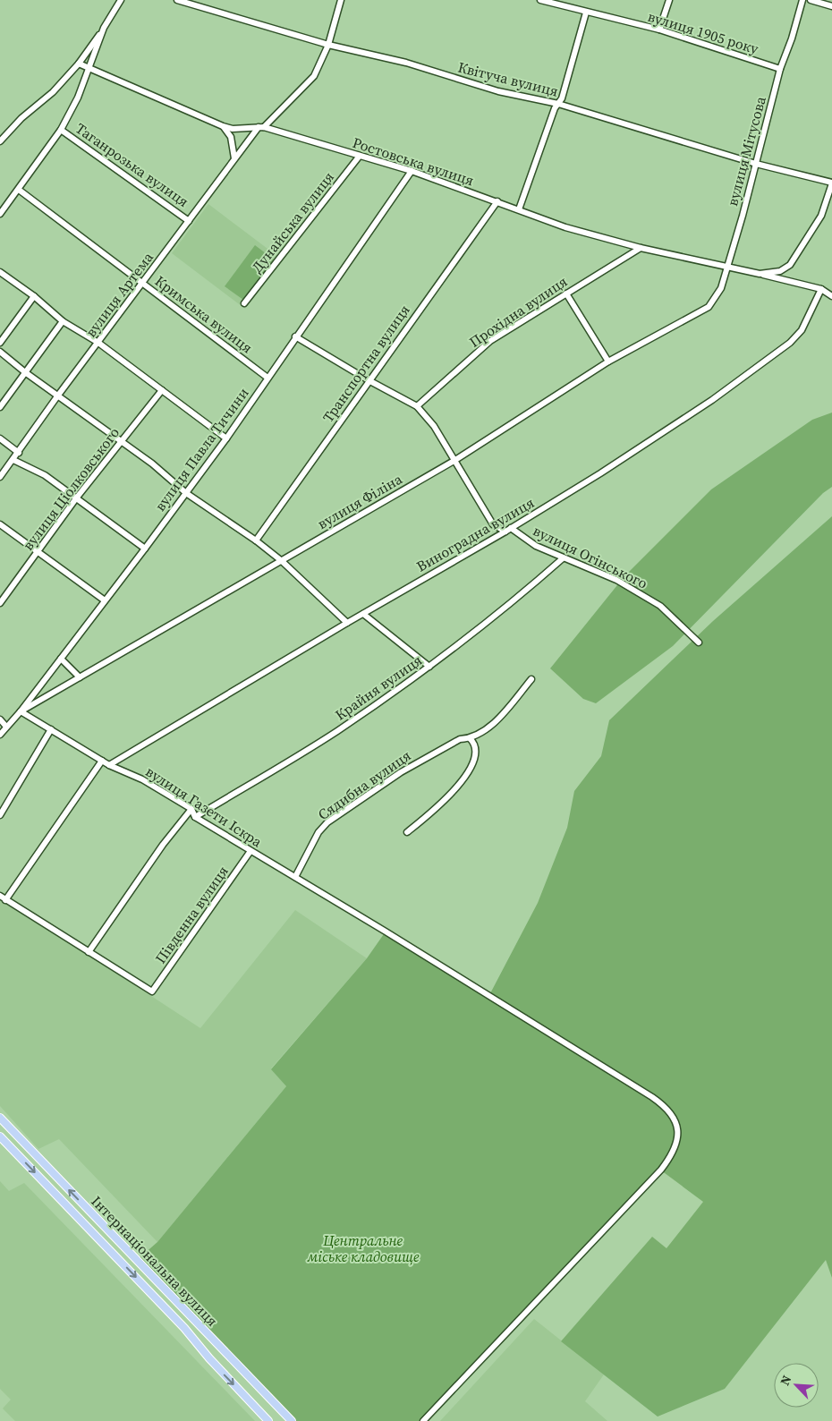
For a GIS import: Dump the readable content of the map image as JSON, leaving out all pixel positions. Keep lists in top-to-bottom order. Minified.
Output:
{"streets":{"main road":["Інтернаціональна вулиця"],"street":["вулиця 1905 року","Квітуча вулиця","вулиця Мітусова","Ростовська вулиця","Таганрозька вулиця","Дунайська вулиця","вулиця Артема","Прохідна вулиця","Кримська вулиця","Транспортна вулиця","вулиця Павла Тичини","вулиця Ціолковського","вулиця Філіна","Виноградна вулиця","вулиця Огінського","Крайня вулиця","Сядибна вулиця","вулиця Газети Іскра","Південна вулиця"]},"crossings":[["вулиця 1905 року","вулиця Мітусова"],["Квітуча вулиця","вулиця Мітусова"],["Квітуча вулиця","вулиця Артема"],["вулиця Мітусова","Ростовська вулиця"],["вулиця Мітусова","вулиця Філіна"],["Ростовська вулиця","Дунайська вулиця"],["Ростовська вулиця","вулиця Артема"],["Ростовська вулиця","Прохідна вулиця"],["Ростовська вулиця","Транспортна вулиця"],["Ростовська вулиця","вулиця Павла Тичини"],["Таганрозька вулиця","вулиця Артема"],["вулиця Артема","Кримська вулиця"],["Кримська вулиця","вулиця Павла Тичини"],["вулиця Павла Тичини","вулиця Філіна"],["вулиця Павла Тичини","вулиця Газети Іскра"],["вулиця Філіна","вулиця Газети Іскра"],["Виноградна вулиця","вулиця Огінського"],["Виноградна вулиця","вулиця Газети Іскра"],["вулиця Огінського","Крайня вулиця"],["Крайня вулиця","вулиця Газети Іскра"],["Сядибна вулиця","вулиця Газети Іскра"],["вулиця Газети Іскра","Південна вулиця"]],"parks":["Центральне міське кладовище"],"north":"top left"}
